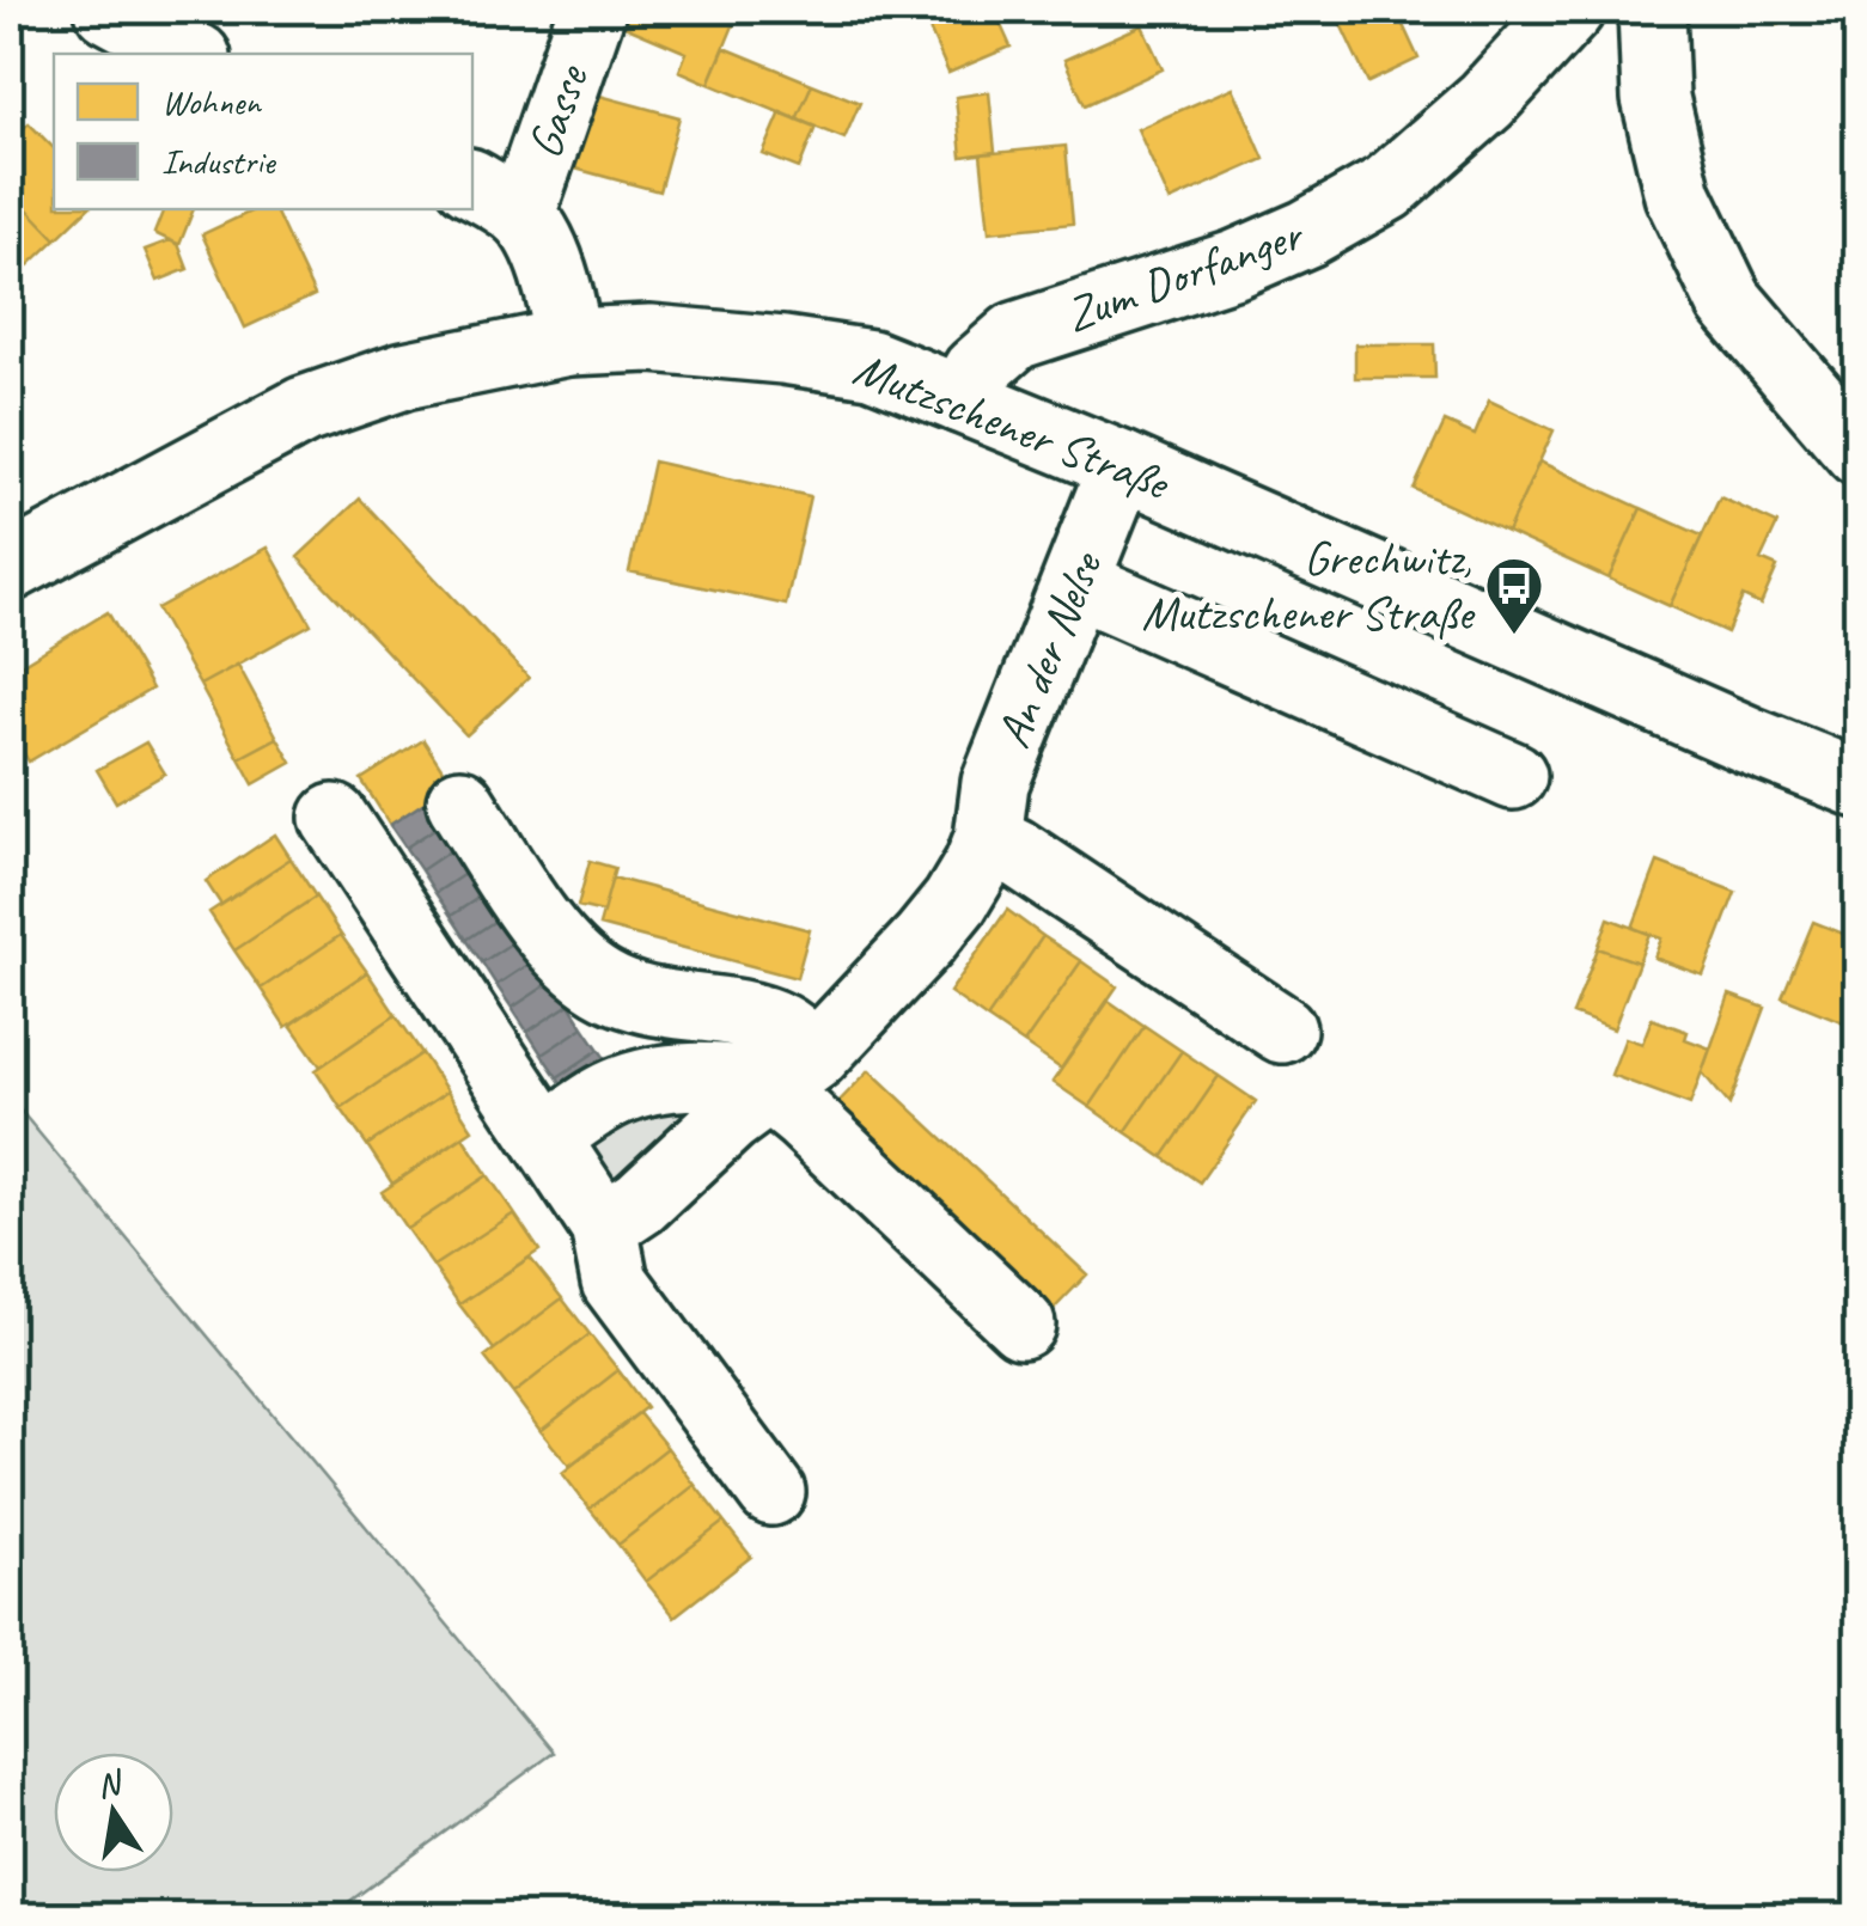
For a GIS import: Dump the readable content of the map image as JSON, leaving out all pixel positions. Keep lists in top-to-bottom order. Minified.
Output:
{"streets":{"street":["Gasse","Zum Dorfanger","Mutzschener Straße","An der Nelse"]},"crossings":[["Zum Dorfanger","Mutzschener Straße"],["Mutzschener Straße","An der Nelse"]],"places":{"bus stop":["Grechwitz, Mutzschener Straße"]},"legend":["Wohnen","Industrie"],"north":"top"}
